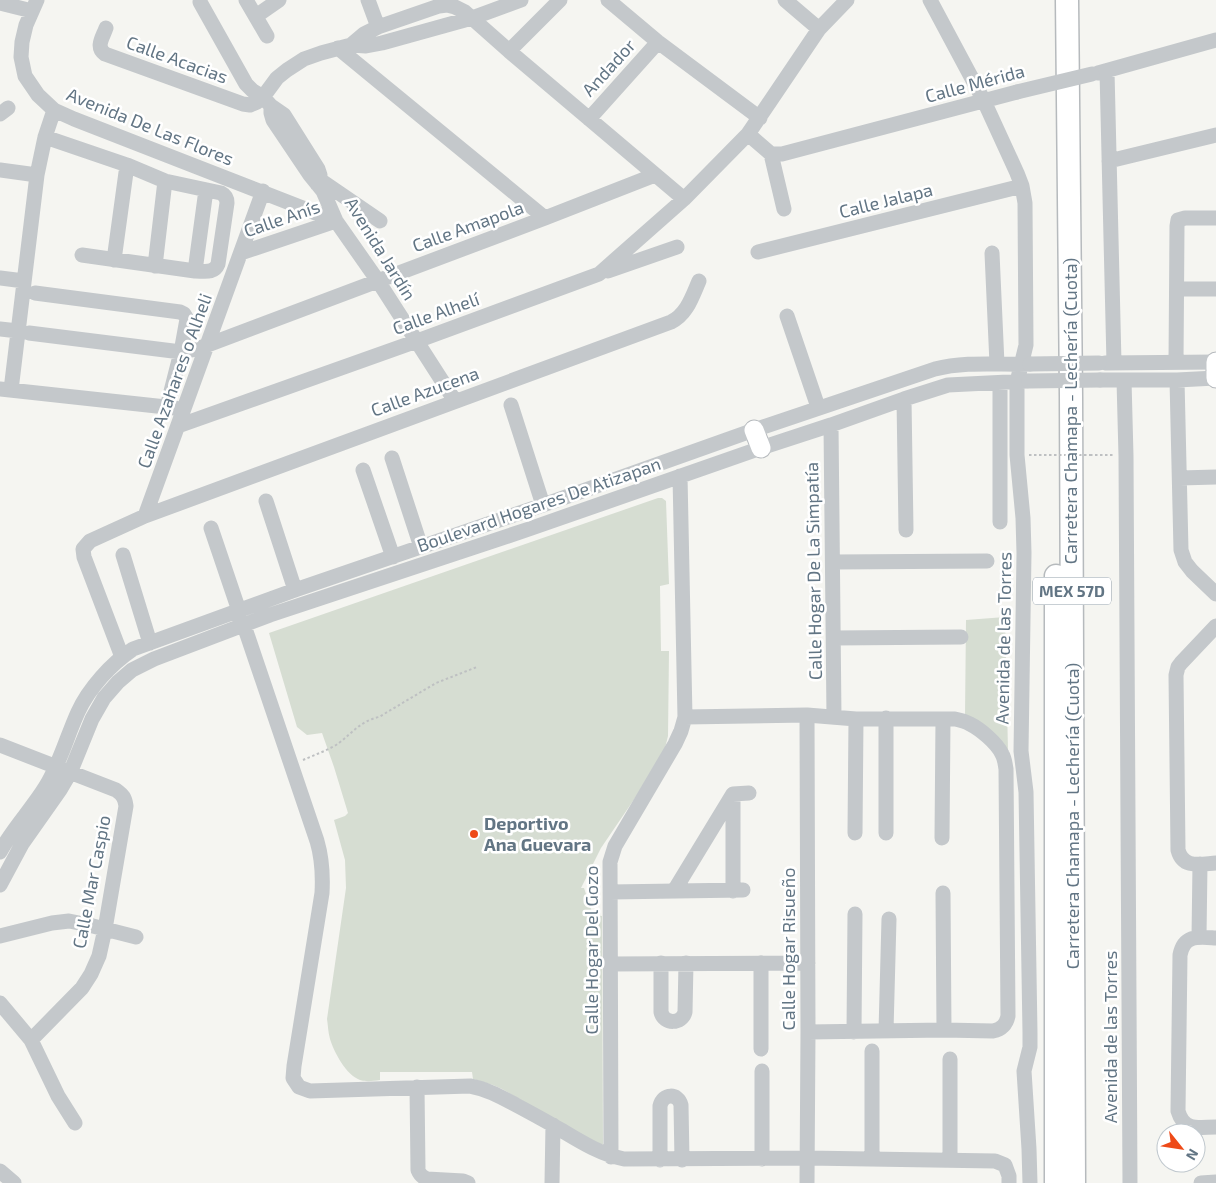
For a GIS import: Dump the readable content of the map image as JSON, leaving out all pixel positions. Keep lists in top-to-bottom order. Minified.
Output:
{"streets":{"highway":["Carretera Chamapa - Lechería (Cuota)","MEX 57D"],"street":["Calle Acacias","Andador","Calle Mérida","Avenida De Las Flores","Calle Jalapa","Calle Anís","Calle Amapola","Avenida Jardín","Calle Alhelí","Calle Azahares o Alheli","Calle Azucena","Boulevard Hogares De Atizapan","Calle Hogar De La Simpatía","Avenida de las Torres","Calle Mar Caspio","Calle Hogar Risueño","Calle Hogar Del Gozo"]},"crossings":[["Calle Acacias","Avenida Jardín"],["Calle Mérida","Avenida de las Torres"],["Avenida De Las Flores","Calle Anís"],["Avenida De Las Flores","Avenida Jardín"],["Avenida De Las Flores","Calle Azahares o Alheli"],["Calle Jalapa","Avenida de las Torres"],["Calle Anís","Avenida Jardín"],["Calle Anís","Calle Azahares o Alheli"],["Calle Amapola","Avenida Jardín"],["Calle Amapola","Calle Azahares o Alheli"],["Avenida Jardín","Calle Alhelí"],["Avenida Jardín","Calle Azucena"],["Calle Alhelí","Calle Azahares o Alheli"],["Calle Azahares o Alheli","Calle Azucena"],["Boulevard Hogares De Atizapan","Calle Hogar De La Simpatía"],["Boulevard Hogares De Atizapan","Avenida de las Torres"],["Boulevard Hogares De Atizapan","Calle Mar Caspio"],["Boulevard Hogares De Atizapan","Calle Hogar Del Gozo"]],"places":["Deportivo Ana Guevara"],"north":"bottom right"}
